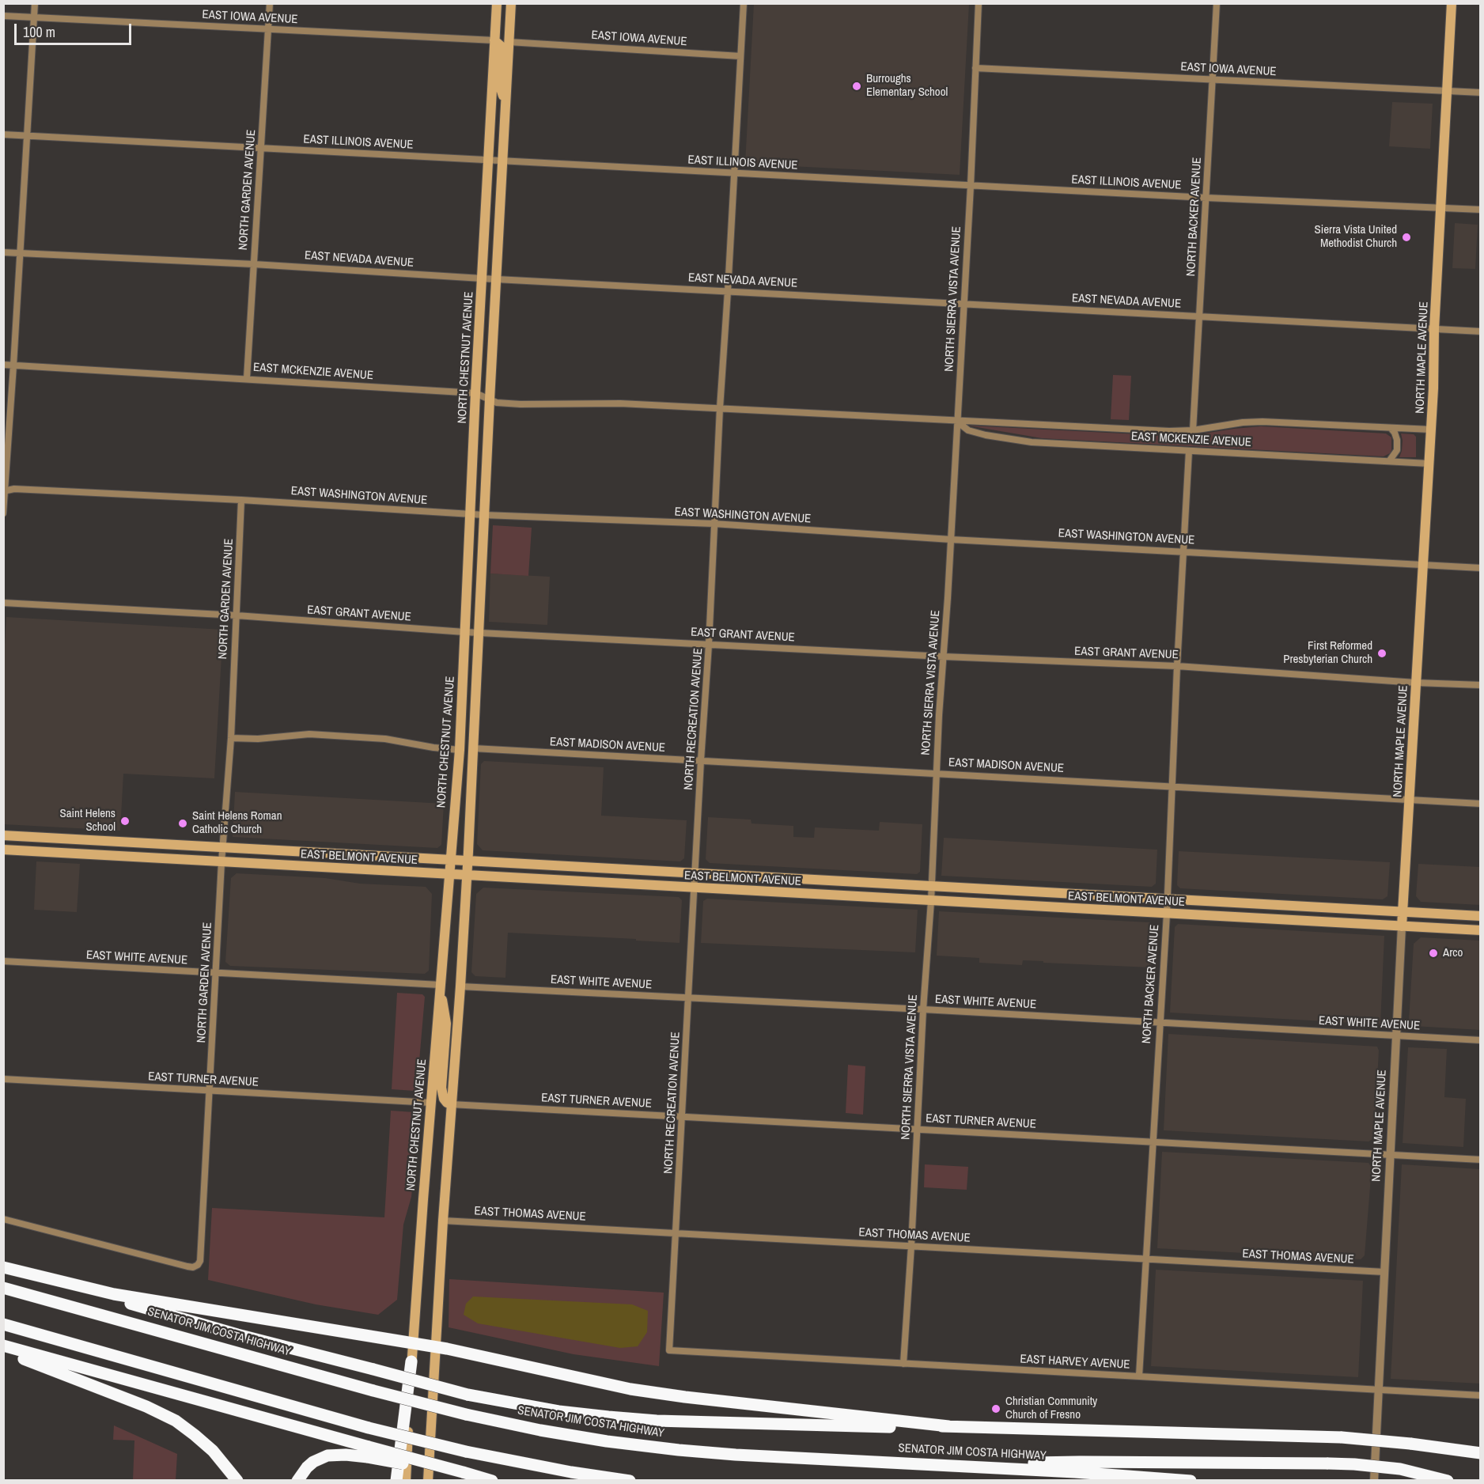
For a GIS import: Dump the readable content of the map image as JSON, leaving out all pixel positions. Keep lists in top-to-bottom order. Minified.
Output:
{"streets":{"highway":["SENATOR JIM COSTA HIGHWAY"],"main road":["NORTH CHESTNUT AVENUE","NORTH MAPLE AVENUE","EAST BELMONT AVENUE"],"street":["EAST IOWA AVENUE","EAST ILLINOIS AVENUE","NORTH GARDEN AVENUE","NORTH BACKER AVENUE","EAST NEVADA AVENUE","NORTH SIERRA VISTA AVENUE","EAST MCKENZIE AVENUE","EAST WASHINGTON AVENUE","EAST GRANT AVENUE","NORTH RECREATION AVENUE","EAST MADISON AVENUE","EAST WHITE AVENUE","EAST TURNER AVENUE","EAST THOMAS AVENUE","EAST HARVEY AVENUE"]},"crossings":[["EAST IOWA AVENUE","NORTH GARDEN AVENUE"],["EAST IOWA AVENUE","NORTH BACKER AVENUE"],["EAST IOWA AVENUE","NORTH SIERRA VISTA AVENUE"],["EAST IOWA AVENUE","NORTH CHESTNUT AVENUE"],["EAST IOWA AVENUE","NORTH MAPLE AVENUE"],["EAST IOWA AVENUE","NORTH RECREATION AVENUE"],["EAST ILLINOIS AVENUE","NORTH GARDEN AVENUE"],["EAST ILLINOIS AVENUE","NORTH BACKER AVENUE"],["EAST ILLINOIS AVENUE","NORTH SIERRA VISTA AVENUE"],["EAST ILLINOIS AVENUE","NORTH CHESTNUT AVENUE"],["EAST ILLINOIS AVENUE","NORTH MAPLE AVENUE"],["EAST ILLINOIS AVENUE","NORTH RECREATION AVENUE"],["NORTH GARDEN AVENUE","EAST NEVADA AVENUE"],["NORTH GARDEN AVENUE","EAST MCKENZIE AVENUE"],["NORTH GARDEN AVENUE","EAST WASHINGTON AVENUE"],["NORTH GARDEN AVENUE","EAST GRANT AVENUE"],["NORTH GARDEN AVENUE","EAST BELMONT AVENUE"],["NORTH GARDEN AVENUE","EAST WHITE AVENUE"],["NORTH GARDEN AVENUE","EAST TURNER AVENUE"],["NORTH BACKER AVENUE","EAST NEVADA AVENUE"],["NORTH BACKER AVENUE","EAST MCKENZIE AVENUE"],["NORTH BACKER AVENUE","EAST WASHINGTON AVENUE"],["NORTH BACKER AVENUE","EAST GRANT AVENUE"],["NORTH BACKER AVENUE","EAST MADISON AVENUE"],["NORTH BACKER AVENUE","EAST BELMONT AVENUE"],["NORTH BACKER AVENUE","EAST WHITE AVENUE"],["NORTH BACKER AVENUE","EAST TURNER AVENUE"],["NORTH BACKER AVENUE","EAST THOMAS AVENUE"],["NORTH BACKER AVENUE","EAST HARVEY AVENUE"],["EAST NEVADA AVENUE","NORTH SIERRA VISTA AVENUE"],["EAST NEVADA AVENUE","NORTH CHESTNUT AVENUE"],["EAST NEVADA AVENUE","NORTH MAPLE AVENUE"],["EAST NEVADA AVENUE","NORTH RECREATION AVENUE"],["NORTH SIERRA VISTA AVENUE","EAST MCKENZIE AVENUE"],["NORTH SIERRA VISTA AVENUE","EAST WASHINGTON AVENUE"],["NORTH SIERRA VISTA AVENUE","EAST GRANT AVENUE"],["NORTH SIERRA VISTA AVENUE","EAST MADISON AVENUE"],["NORTH SIERRA VISTA AVENUE","EAST BELMONT AVENUE"],["NORTH SIERRA VISTA AVENUE","EAST WHITE AVENUE"],["NORTH SIERRA VISTA AVENUE","EAST TURNER AVENUE"],["NORTH SIERRA VISTA AVENUE","EAST THOMAS AVENUE"],["NORTH SIERRA VISTA AVENUE","EAST HARVEY AVENUE"],["NORTH CHESTNUT AVENUE","EAST MCKENZIE AVENUE"],["NORTH CHESTNUT AVENUE","EAST WASHINGTON AVENUE"],["NORTH CHESTNUT AVENUE","EAST GRANT AVENUE"],["NORTH CHESTNUT AVENUE","EAST BELMONT AVENUE"],["NORTH CHESTNUT AVENUE","EAST WHITE AVENUE"],["NORTH CHESTNUT AVENUE","EAST TURNER AVENUE"],["NORTH MAPLE AVENUE","EAST MCKENZIE AVENUE"],["NORTH MAPLE AVENUE","EAST WASHINGTON AVENUE"],["NORTH MAPLE AVENUE","EAST GRANT AVENUE"],["NORTH MAPLE AVENUE","EAST MADISON AVENUE"],["NORTH MAPLE AVENUE","EAST BELMONT AVENUE"],["NORTH MAPLE AVENUE","EAST WHITE AVENUE"],["NORTH MAPLE AVENUE","EAST TURNER AVENUE"],["NORTH MAPLE AVENUE","EAST THOMAS AVENUE"],["NORTH MAPLE AVENUE","EAST HARVEY AVENUE"],["EAST MCKENZIE AVENUE","NORTH RECREATION AVENUE"],["EAST WASHINGTON AVENUE","NORTH RECREATION AVENUE"],["EAST GRANT AVENUE","NORTH RECREATION AVENUE"],["NORTH RECREATION AVENUE","EAST MADISON AVENUE"],["NORTH RECREATION AVENUE","EAST BELMONT AVENUE"],["NORTH RECREATION AVENUE","EAST WHITE AVENUE"],["NORTH RECREATION AVENUE","EAST TURNER AVENUE"],["NORTH RECREATION AVENUE","EAST THOMAS AVENUE"],["NORTH RECREATION AVENUE","EAST HARVEY AVENUE"]],"places":["Burroughs Elementary School","Sierra Vista United Methodist Church","First Reformed Presbyterian Church","Saint Helens School","Saint Helens Roman Catholic Church","Arco","Christian Community Church of Fresno"],"scale_bar":"100 m"}
